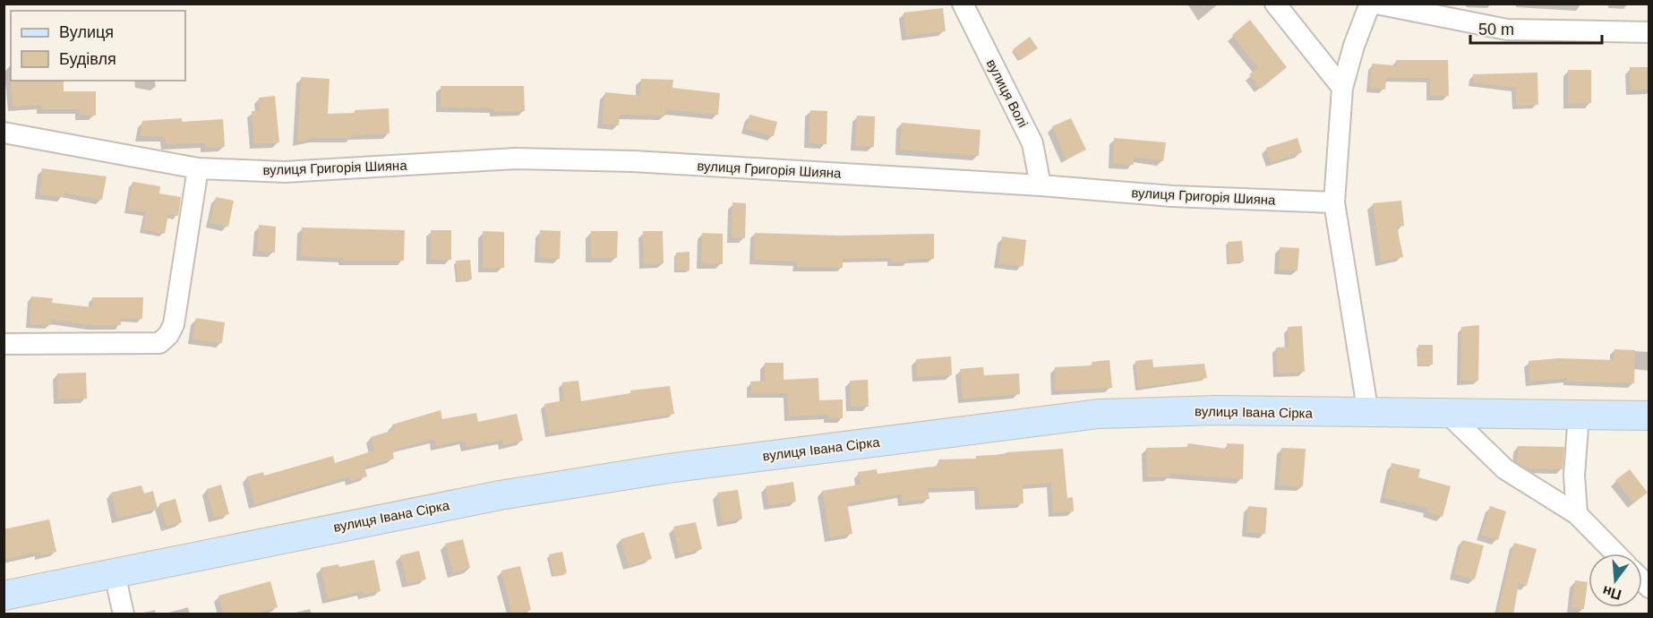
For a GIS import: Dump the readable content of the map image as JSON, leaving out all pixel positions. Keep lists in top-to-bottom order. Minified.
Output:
{"streets":{"street":["вулиця Волі","вулиця Григорія Шияна","вулиця Івана Сірка"]},"crossings":[["вулиця Волі","вулиця Григорія Шияна"]],"legend":["Вулиця","Будівля"],"scale_bar":"50 m","north":"bottom"}
